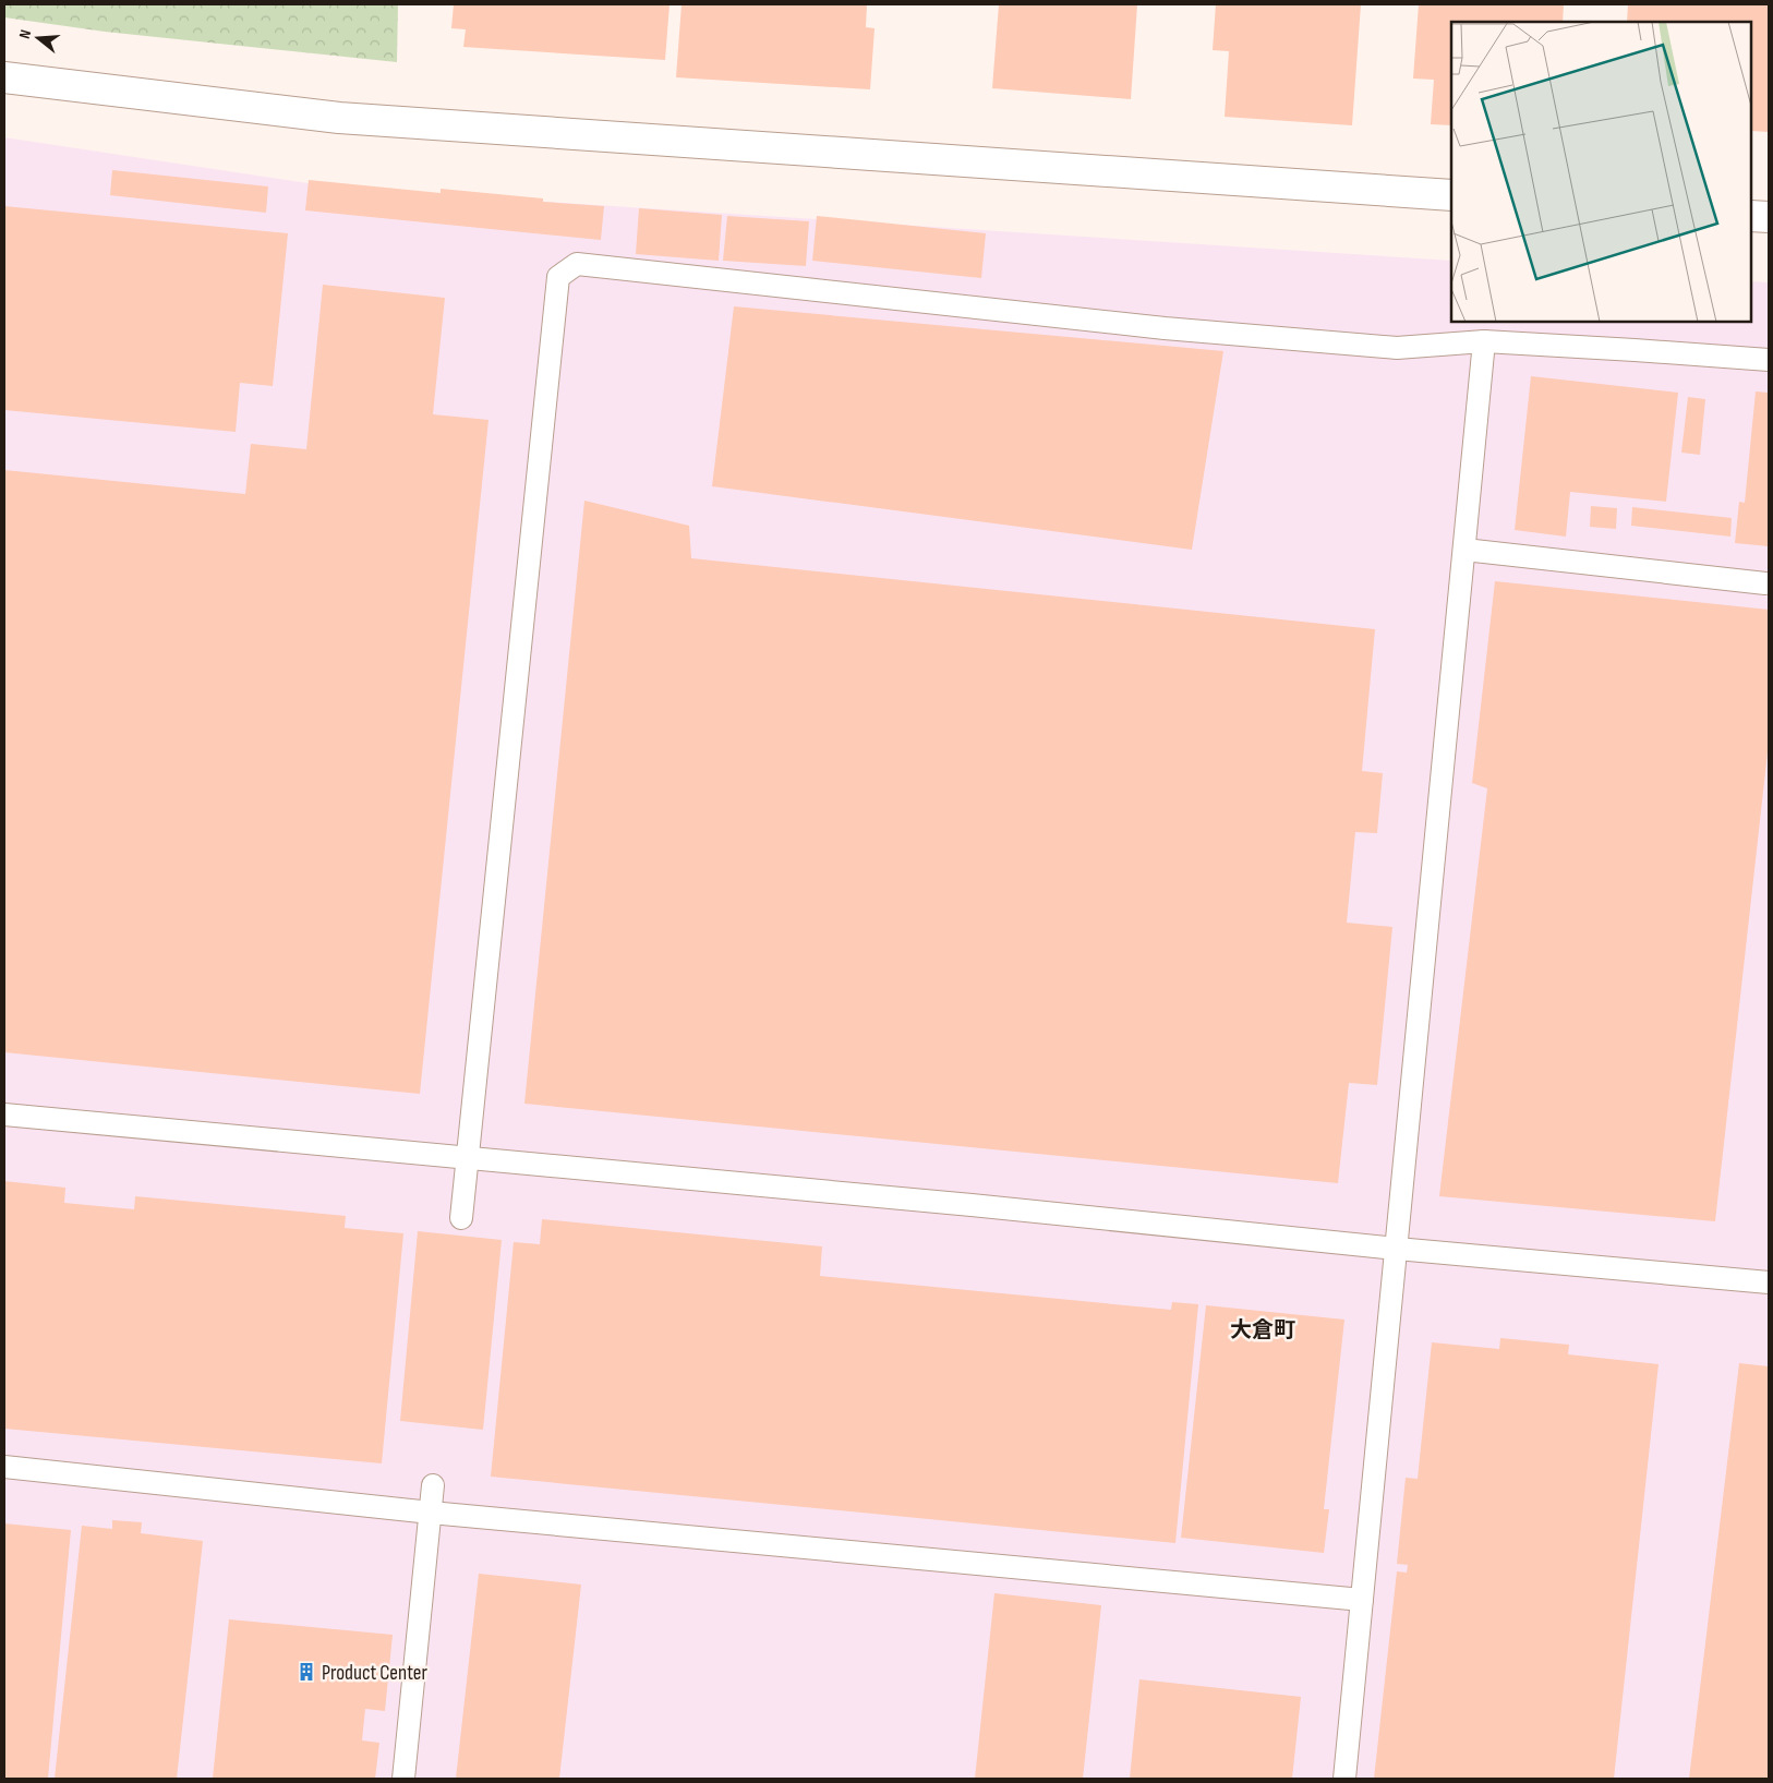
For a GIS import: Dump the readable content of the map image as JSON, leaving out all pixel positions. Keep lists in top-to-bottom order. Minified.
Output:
{"districts":["大倉町"],"places":{"building":["Product Center"]},"north":"left"}
